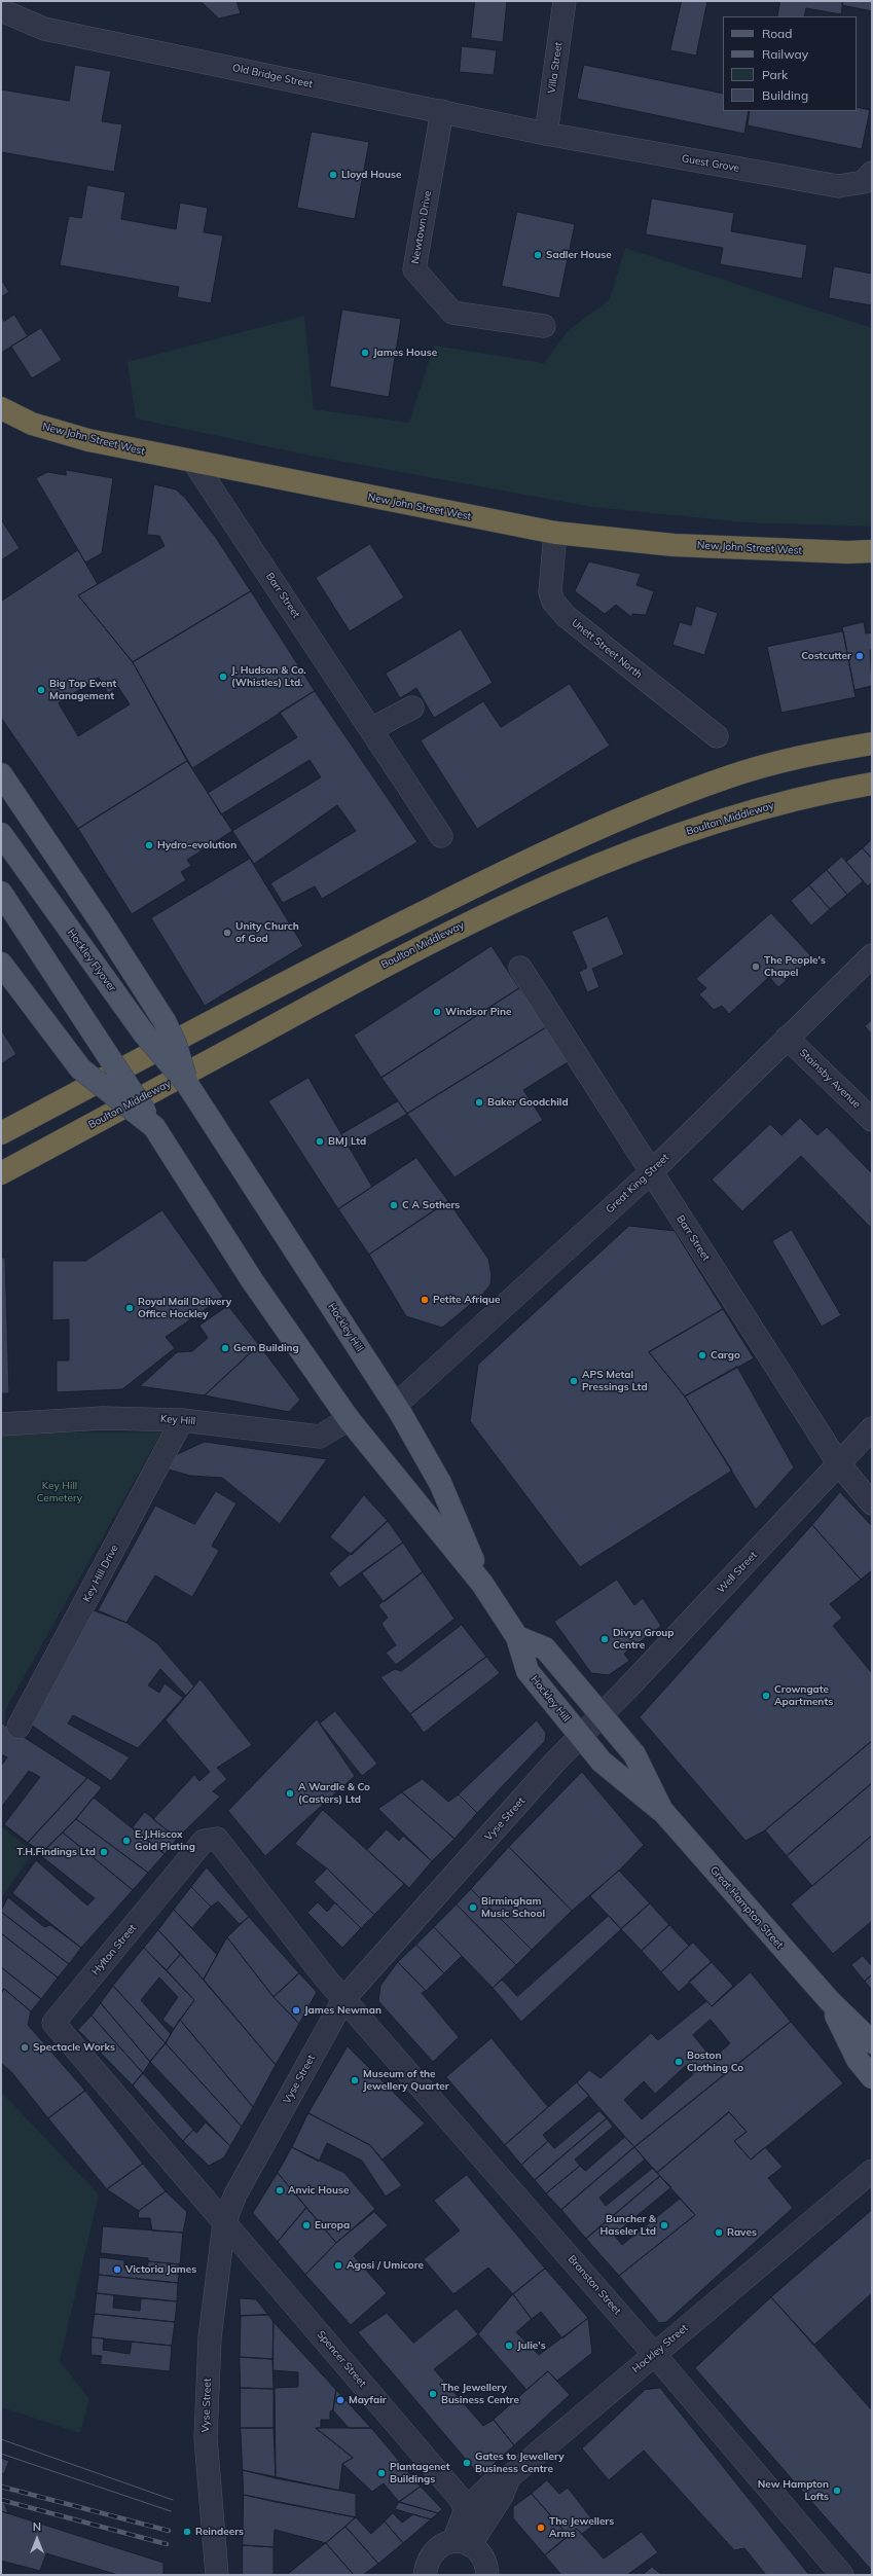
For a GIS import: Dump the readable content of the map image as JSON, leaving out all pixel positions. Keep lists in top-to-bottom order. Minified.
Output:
{"streets":{"highway":["New John Street West","Boulton Middleway"],"main road":["Hockley Flyover","Hockley Hill","Great Hampton Street"],"street":["Villa Street","Old Bridge Street","Guest Grove","Newtown Drive","Barr Street","Unett Street North","Stainsby Avenue","Great King Street","Key Hill","Well Street","Key Hill Drive","Vyse Street","Hylton Street","Branston Street","Hockley Street","Spencer Street"]},"crossings":[["Villa Street","Old Bridge Street"],["Villa Street","Guest Grove"],["Old Bridge Street","Guest Grove"],["Old Bridge Street","Newtown Drive"],["New John Street West","Barr Street"],["New John Street West","Unett Street North"],["Barr Street","Great King Street"],["Barr Street","Well Street"],["Hockley Flyover","Hockley Hill"],["Stainsby Avenue","Great King Street"],["Great King Street","Hockley Hill"],["Hockley Hill","Key Hill"],["Hockley Hill","Vyse Street"],["Hockley Hill","Great Hampton Street"],["Key Hill","Key Hill Drive"],["Well Street","Vyse Street"],["Well Street","Great Hampton Street"],["Vyse Street","Great Hampton Street"],["Vyse Street","Hylton Street"],["Vyse Street","Branston Street"],["Vyse Street","Spencer Street"],["Hylton Street","Branston Street"],["Hylton Street","Spencer Street"],["Branston Street","Hockley Street"]],"parks":["Key Hill Cemetery"],"places":["Lloyd House","Sadler House","James House","Costcutter","J. Hudson & Co. (Whistles) Ltd.","Big Top Event Management","Hydro-evolution","Unity Church of God","The People's Chapel","Windsor Pine","Baker Goodchild","BMJ Ltd","C A Sothers","Petite Afrique","Royal Mail Delivery Office Hockley","Gem Building","Cargo","APS Metal Pressings Ltd","Divya Group Centre","Crowngate Apartments","A Wardle & Co (Casters) Ltd","E.J.Hiscox Gold Plating","T.H.Findings Ltd","Birmingham Music School","James Newman","Spectacle Works","Boston Clothing Co","Museum of the Jewellery Quarter","Anvic House","Europa","Buncher & Haseler Ltd","Raves","Agosi / Umicore","Victoria James","Julie's","The Jewellery Business Centre","Mayfair","Gates to Jewellery Business Centre","Plantagenet Buildings","New Hampton Lofts","The Jewellers Arms","Reindeers"],"legend":["Road","Railway","Park","Building"],"north":"top"}
